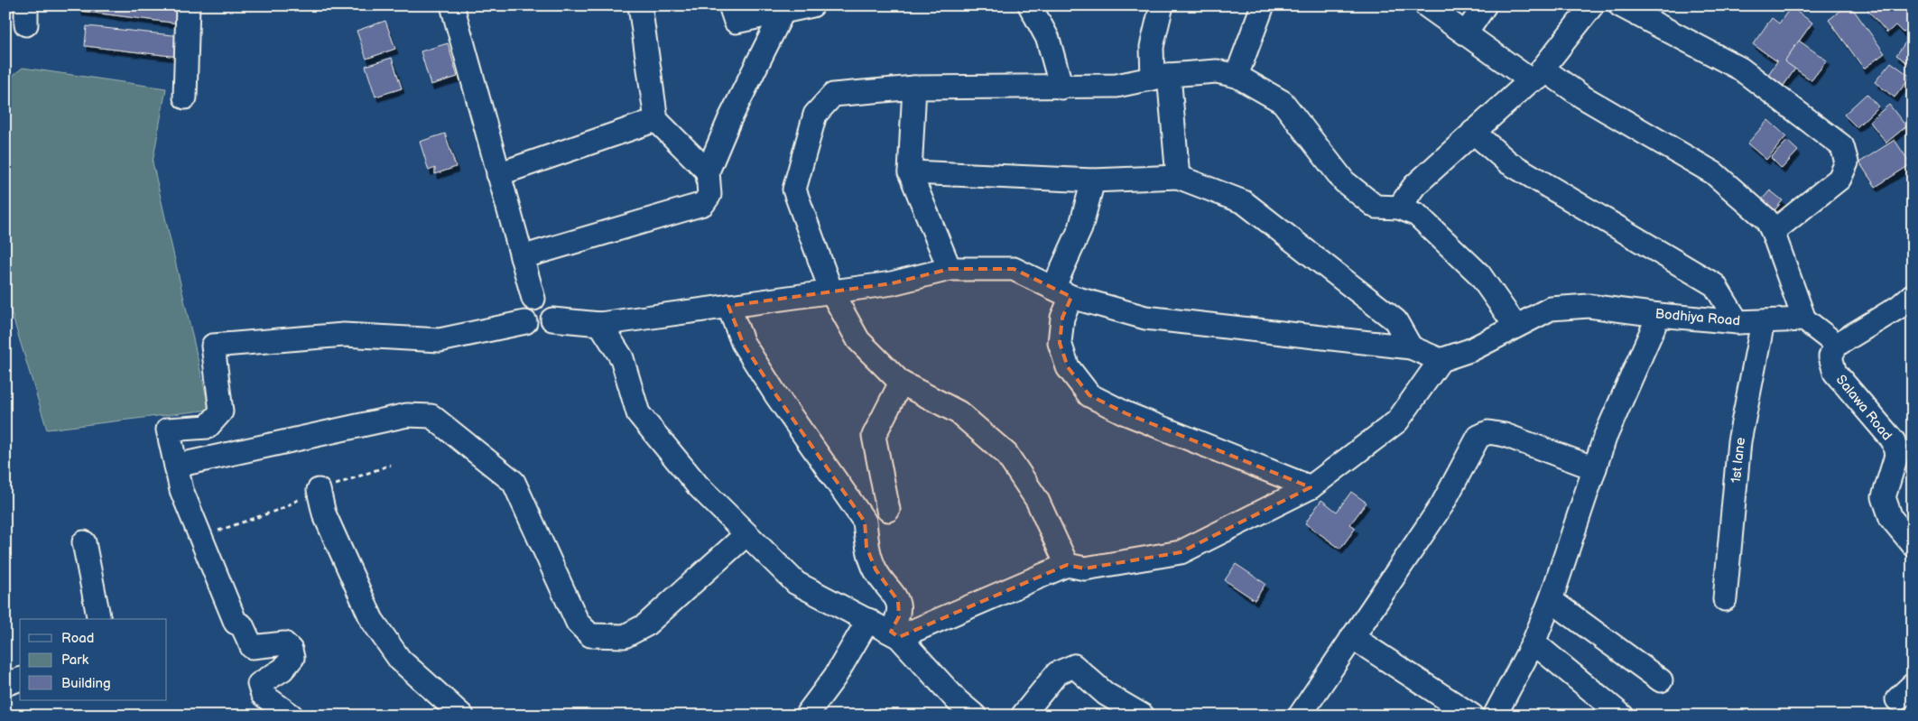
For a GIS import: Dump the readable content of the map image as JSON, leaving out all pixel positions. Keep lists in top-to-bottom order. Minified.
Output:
{"streets":{"street":["Bodhiya Road","Salawa Road","1st lane"]},"crossings":[["Bodhiya Road","1st lane"]],"legend":["Road","Park","Building"]}
